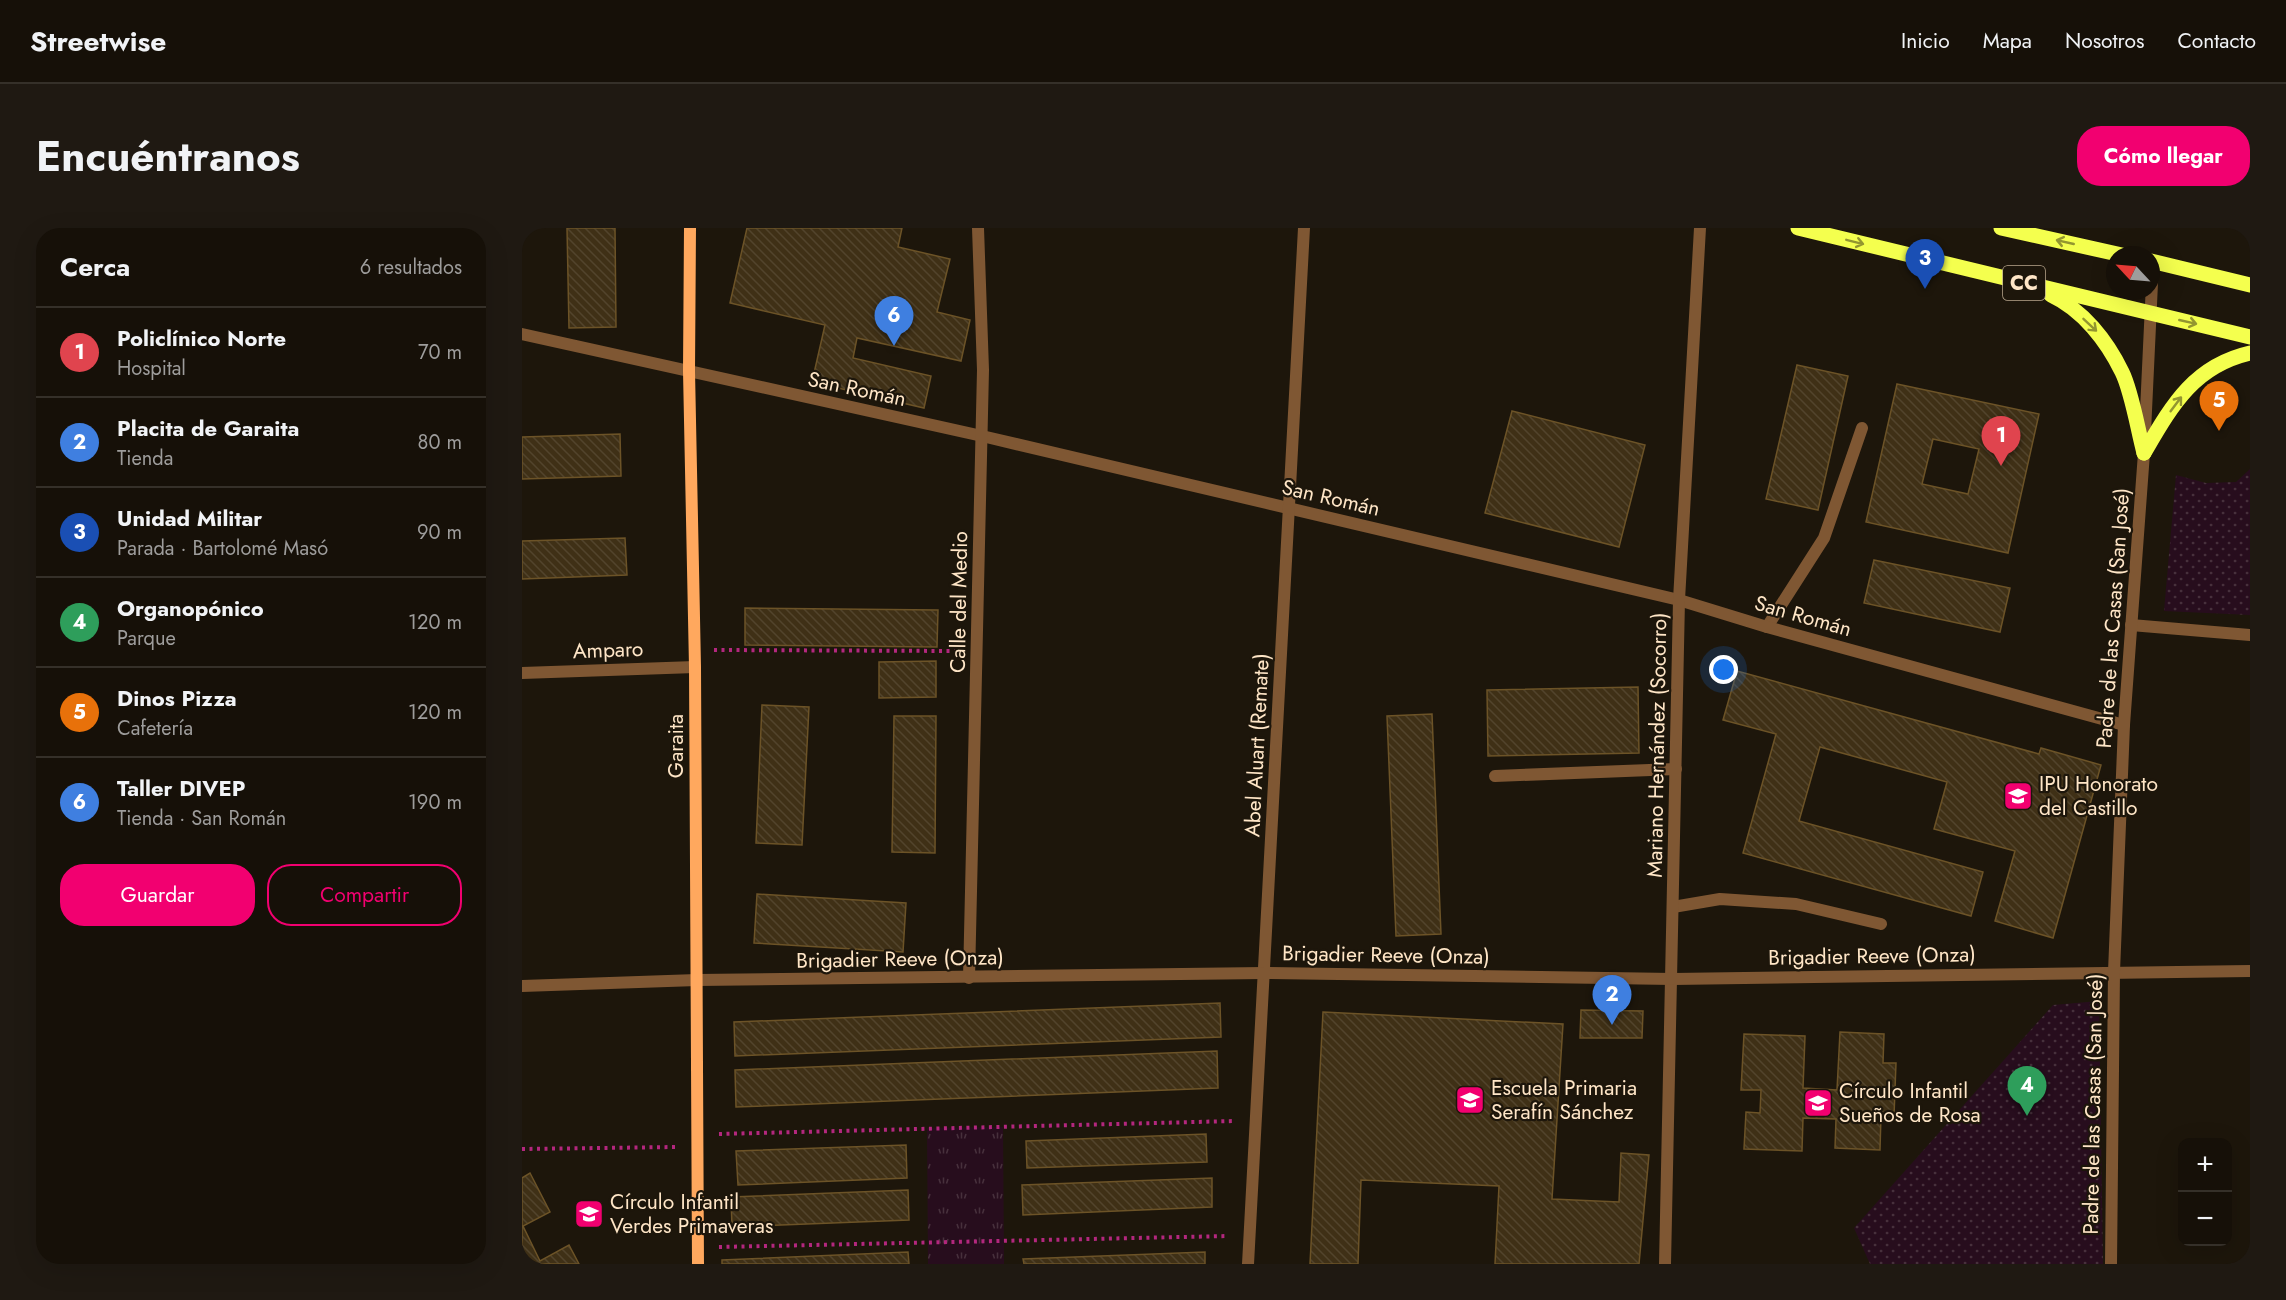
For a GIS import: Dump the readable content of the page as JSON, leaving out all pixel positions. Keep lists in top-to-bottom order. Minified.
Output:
{"streets":{"main road":["CC","Garaita"],"street":["San Román","Calle del Medio","Padre de las Casas (San José)","Amparo","Abel Aluart (Remate)","Mariano Hernández (Socorro)","Brigadier Reeve (Onza)"]},"crossings":[["CC","Padre de las Casas (San José)"],["San Román","Calle del Medio"],["San Román","Padre de las Casas (San José)"],["San Román","Abel Aluart (Remate)"],["San Román","Mariano Hernández (Socorro)"],["San Román","Garaita"],["Calle del Medio","Brigadier Reeve (Onza)"],["Padre de las Casas (San José)","Brigadier Reeve (Onza)"],["Amparo","Garaita"],["Abel Aluart (Remate)","Brigadier Reeve (Onza)"],["Mariano Hernández (Socorro)","Brigadier Reeve (Onza)"],["Garaita","Brigadier Reeve (Onza)"]],"places":{"school or university":["IPU Honorato del Castillo","Escuela Primaria Serafín Sánchez","Círculo Infantil Sueños de Rosa","Círculo Infantil Verdes Primaveras"]},"north":"top left","page":{"header":"Streetwise","nav":["Inicio","Mapa","Nosotros","Contacto"],"title":"Encuéntranos","buttons":["Cómo llegar",["Guardar","Compartir"]],"heading":["Cerca","6 resultados"],"pins":["3","6","5","1","2","4"],"list":[{"mark":"1","name":"Policlínico Norte","note":"Hospital","value":"70 m"},{"mark":"2","name":"Placita de Garaita","note":"Tienda","value":"80 m"},{"mark":"3","name":"Unidad Militar","note":"Parada · Bartolomé Masó","value":"90 m"},{"mark":"4","name":"Organopónico","note":"Parque","value":"120 m"},{"mark":"5","name":"Dinos Pizza","note":"Cafetería","value":"120 m"},{"mark":"6","name":"Taller DIVEP","note":"Tienda · San Román","value":"190 m"}],"map_buttons":["+","−"]}}
